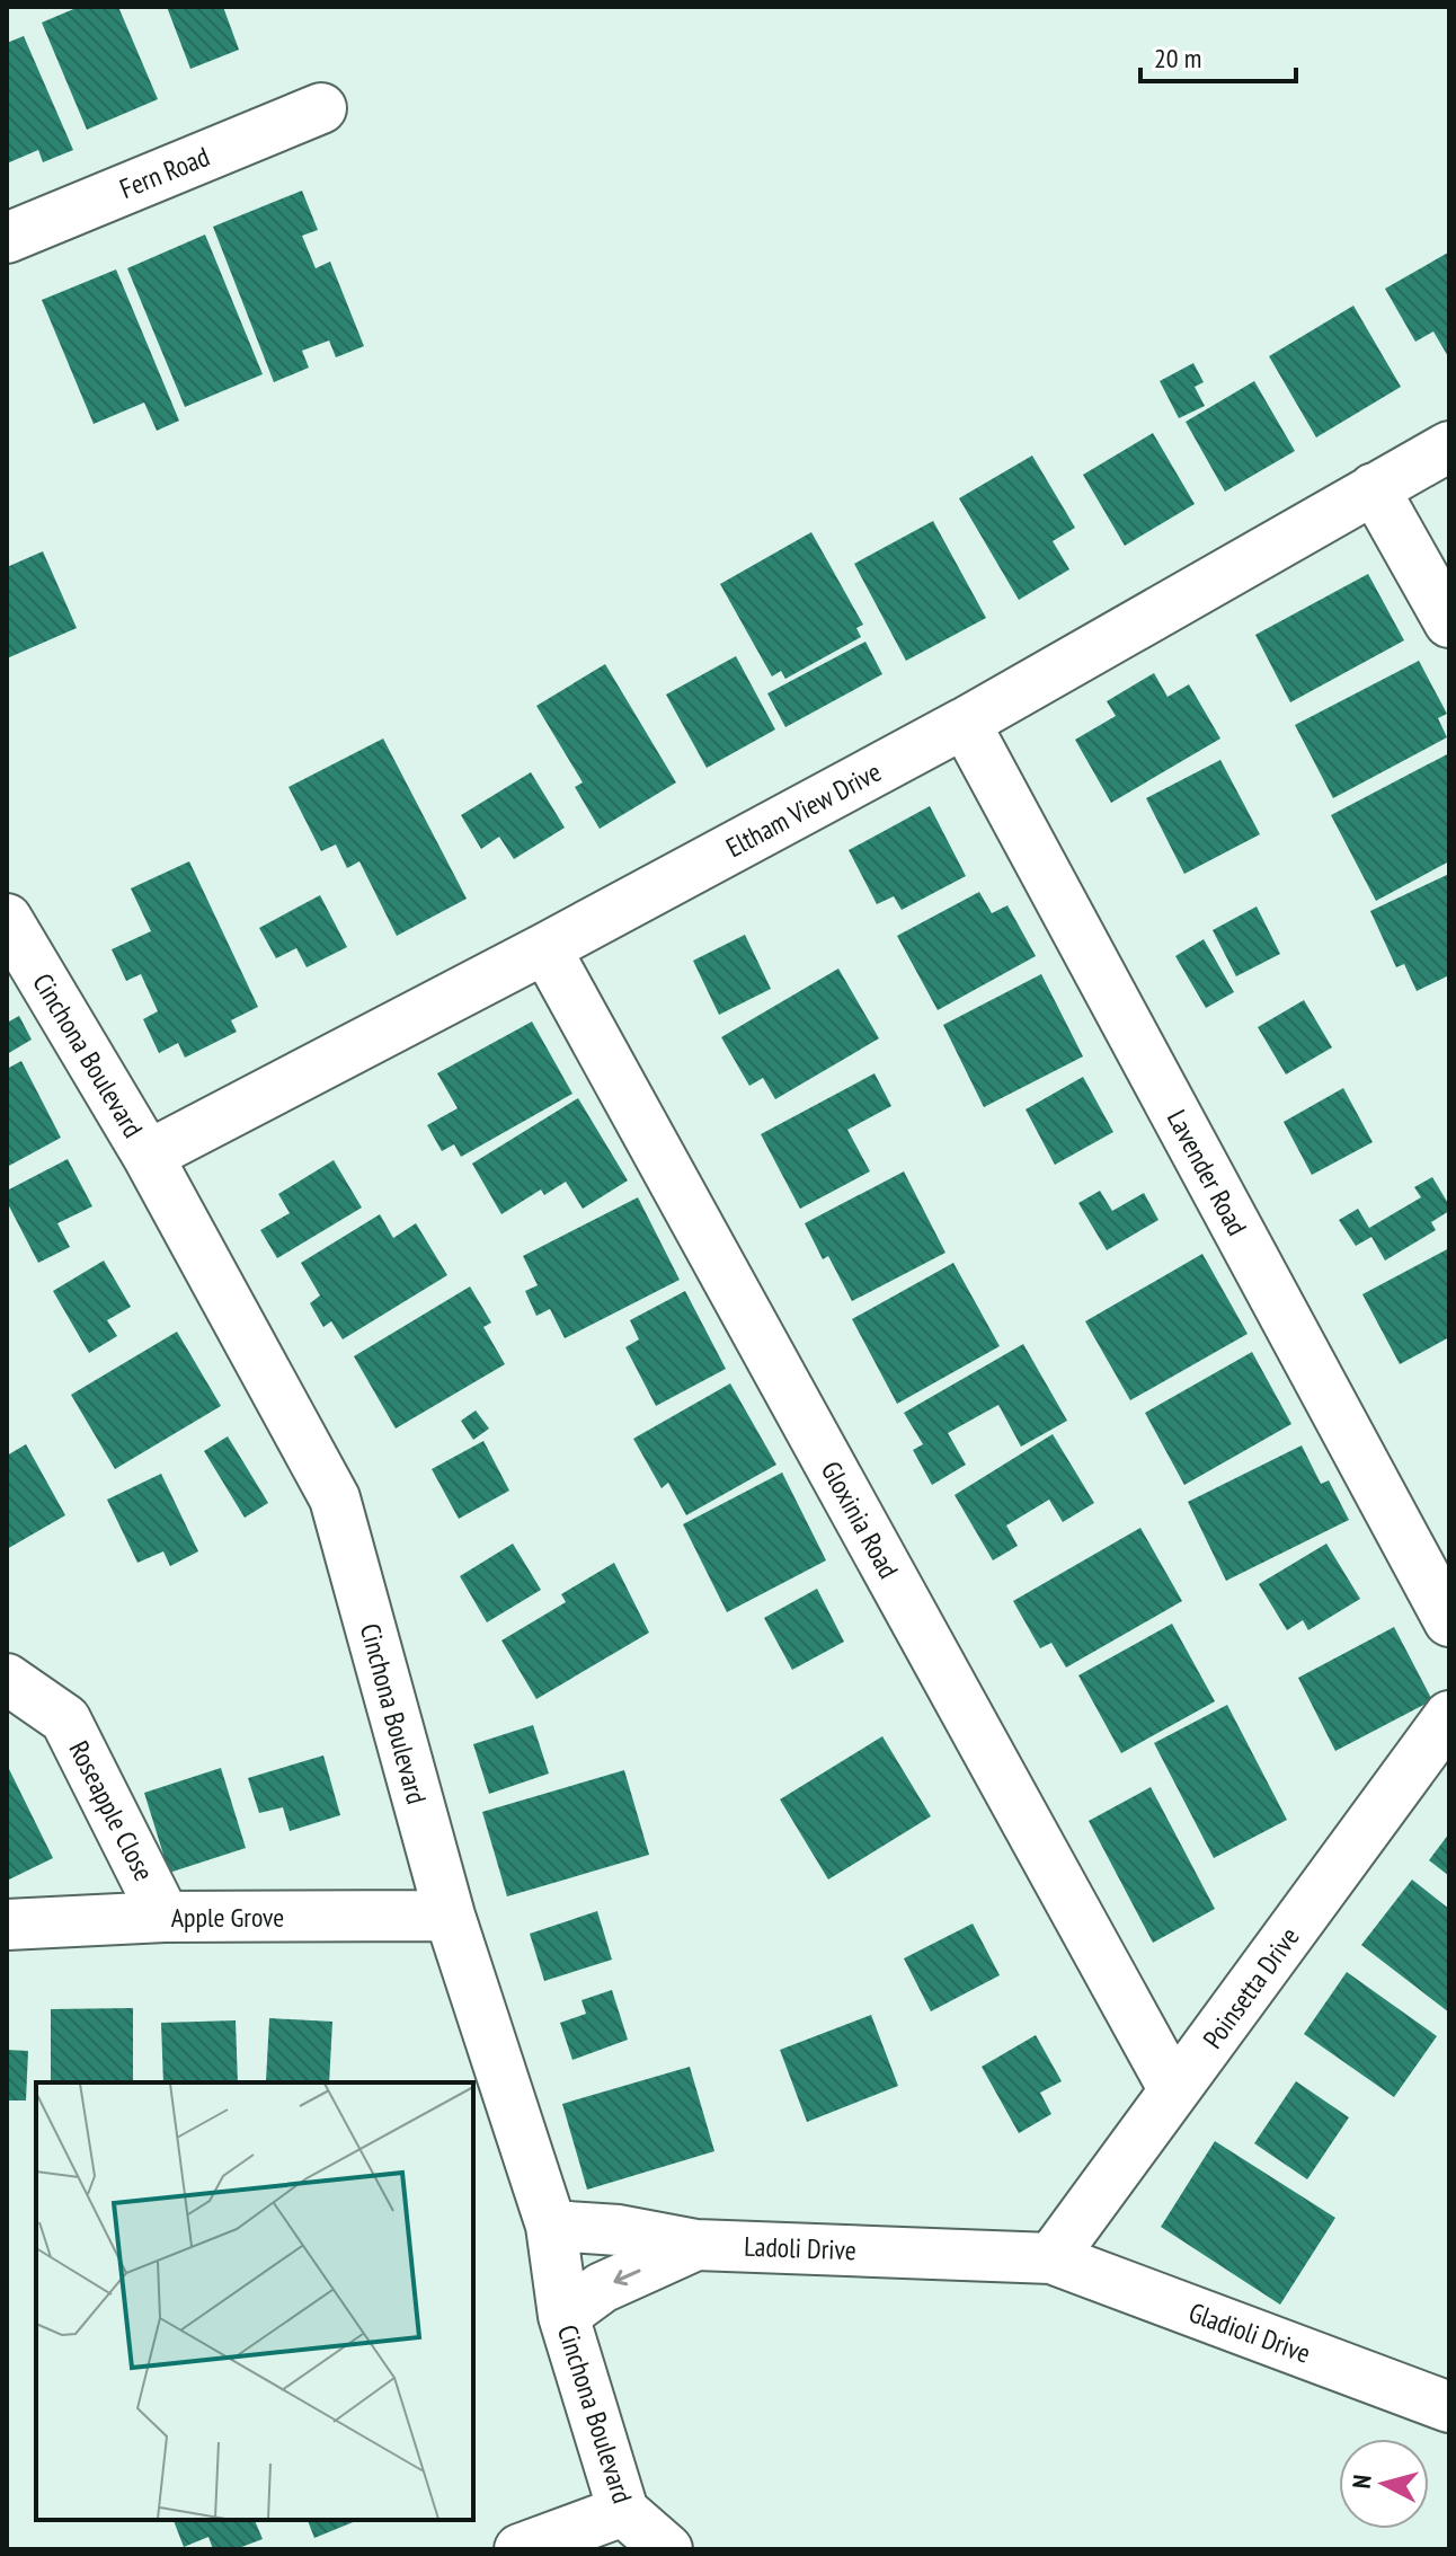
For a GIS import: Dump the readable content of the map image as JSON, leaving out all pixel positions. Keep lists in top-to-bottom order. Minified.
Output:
{"streets":{"street":["Fern Road","Eltham View Drive","Cinchona Boulevard","Lavender Road","Gloxinia Road","Roseapple Close","Apple Grove","Poinsetta Drive","Ladoli Drive","Gladioli Drive"]},"crossings":[["Eltham View Drive","Cinchona Boulevard"],["Eltham View Drive","Lavender Road"],["Eltham View Drive","Gloxinia Road"],["Cinchona Boulevard","Apple Grove"],["Cinchona Boulevard","Ladoli Drive"],["Gloxinia Road","Poinsetta Drive"],["Roseapple Close","Apple Grove"],["Poinsetta Drive","Ladoli Drive"],["Poinsetta Drive","Gladioli Drive"],["Ladoli Drive","Gladioli Drive"]],"scale_bar":"20 m","north":"left"}
